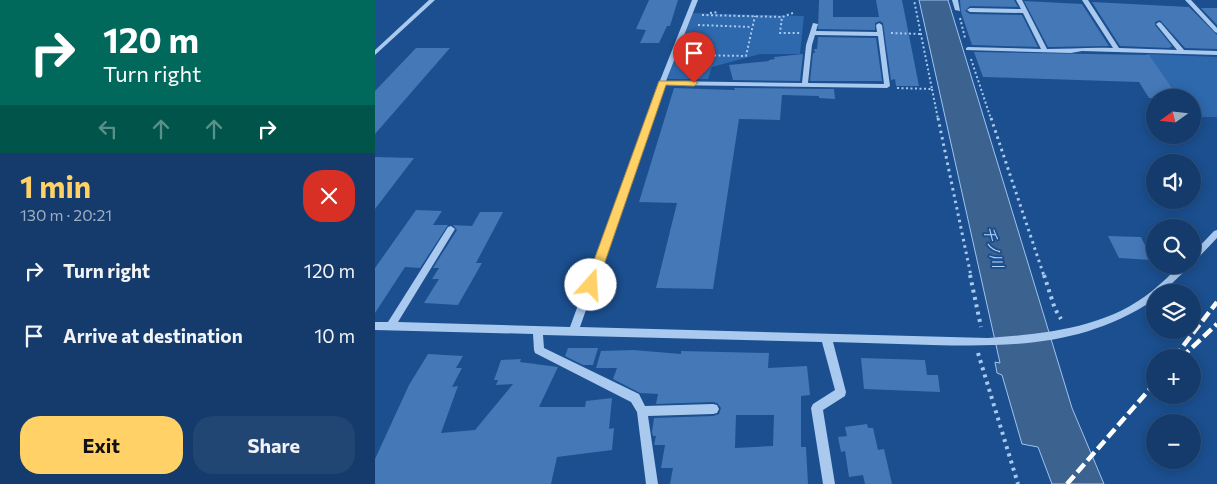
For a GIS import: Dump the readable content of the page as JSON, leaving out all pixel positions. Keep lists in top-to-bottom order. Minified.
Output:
{"water":["千ノ川"],"north":"left","page":{"turn":["120 m","Turn right"],"map_buttons":["+","−"],"heading":["1 min","130 m · 20:21"],"list":[{"name":"Turn right","value":"120 m"},{"name":"Arrive at destination","value":"10 m"}],"buttons":["Exit","Share"]}}
